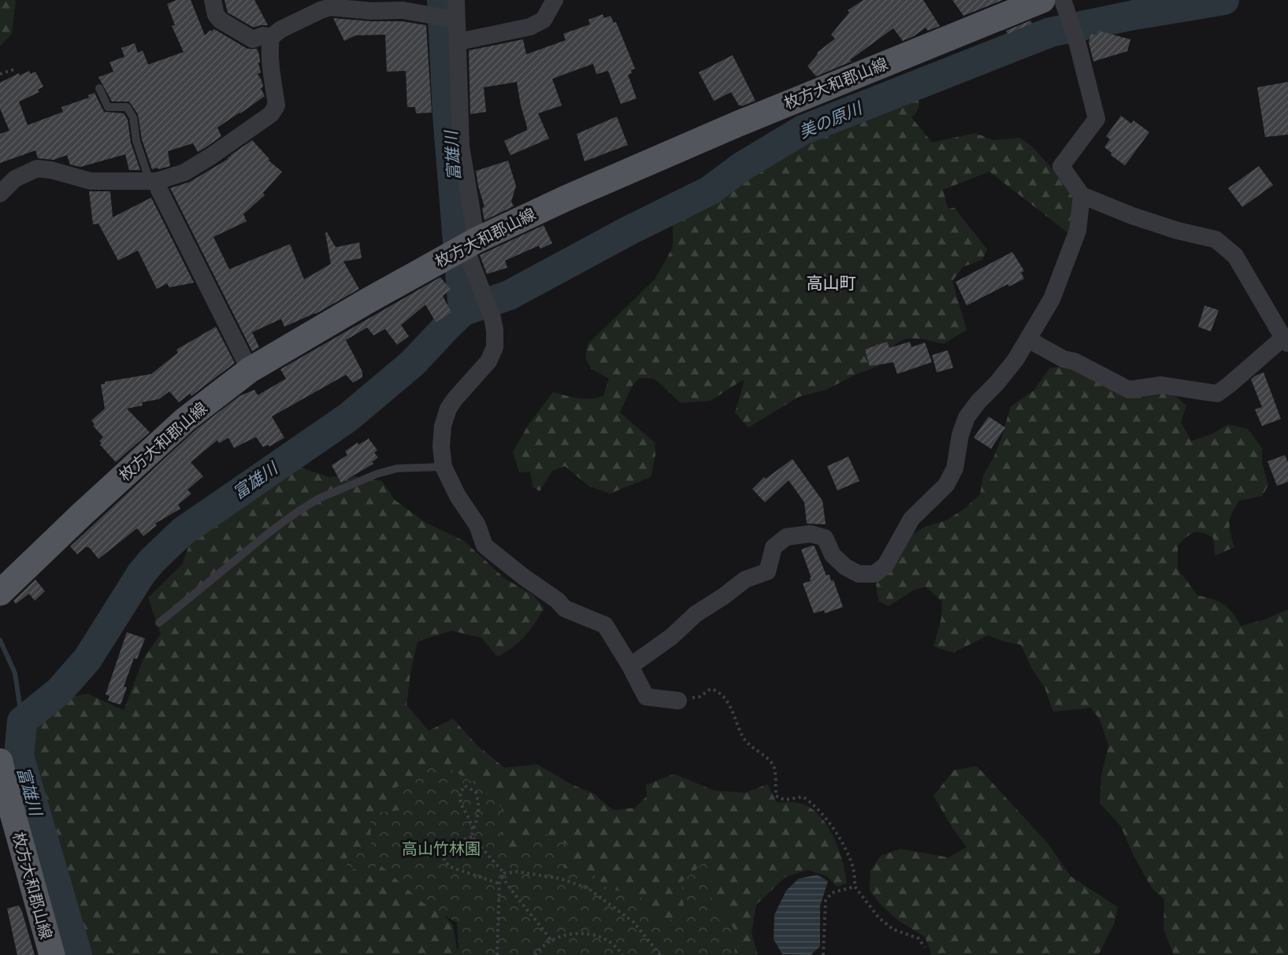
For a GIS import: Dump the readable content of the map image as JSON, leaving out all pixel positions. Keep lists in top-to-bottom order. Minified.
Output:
{"streets":{"main road":["枚方大和郡山線"]},"districts":["高山町"],"water":["美の原川","富雄川"],"parks":["高山竹林園"]}
